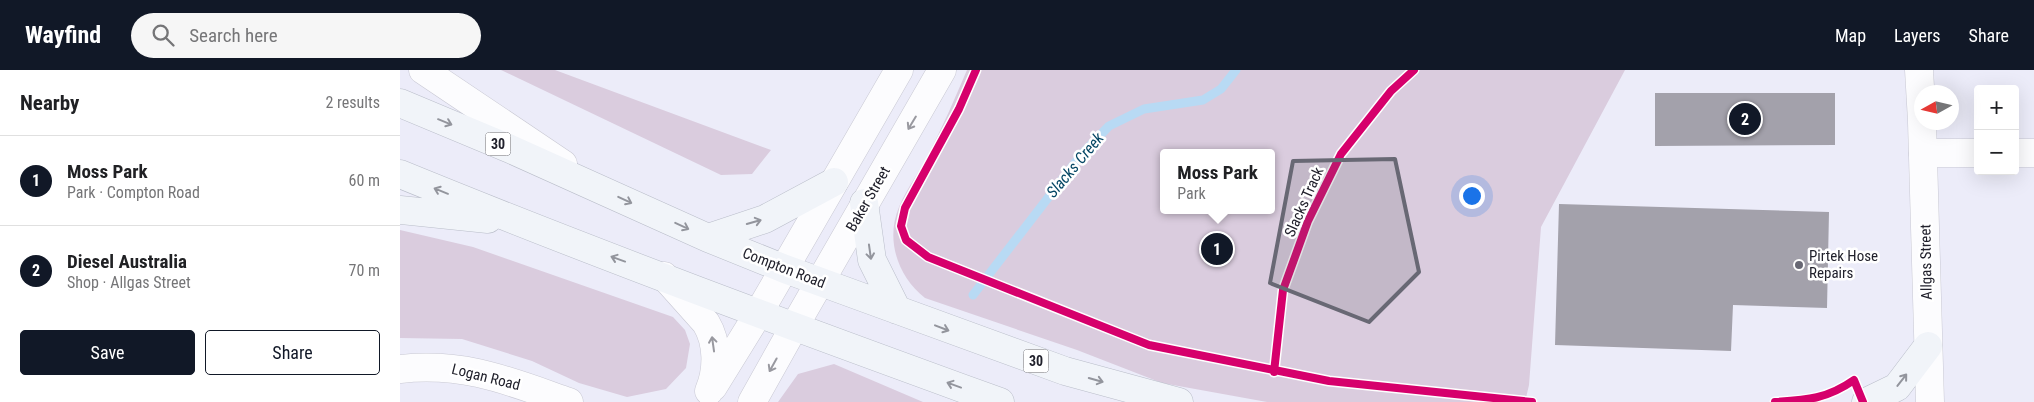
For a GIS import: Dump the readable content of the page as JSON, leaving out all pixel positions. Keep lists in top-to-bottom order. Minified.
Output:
{"streets":{"main road":["30","Compton Road"],"street":["Baker Street","Allgas Street","Logan Road"],"cycle path":["Slacks Track"]},"crossings":[["Baker Street","Compton Road"]],"water":["Slacks Creek"],"places":["Pirtek Hose Repairs"],"north":"left","page":{"header":"Wayfind","search":"Search here","nav":["Map","Layers","Share"],"heading":["Nearby","2 results"],"map_buttons":["+","−"],"pins":["2","1"],"list":[{"mark":"1","name":"Moss Park","note":"Park · Compton Road","value":"60 m"},{"mark":"2","name":"Diesel Australia","note":"Shop · Allgas Street","value":"70 m"}],"popup":["Moss Park","Park"],"buttons":["Save","Share"]}}
